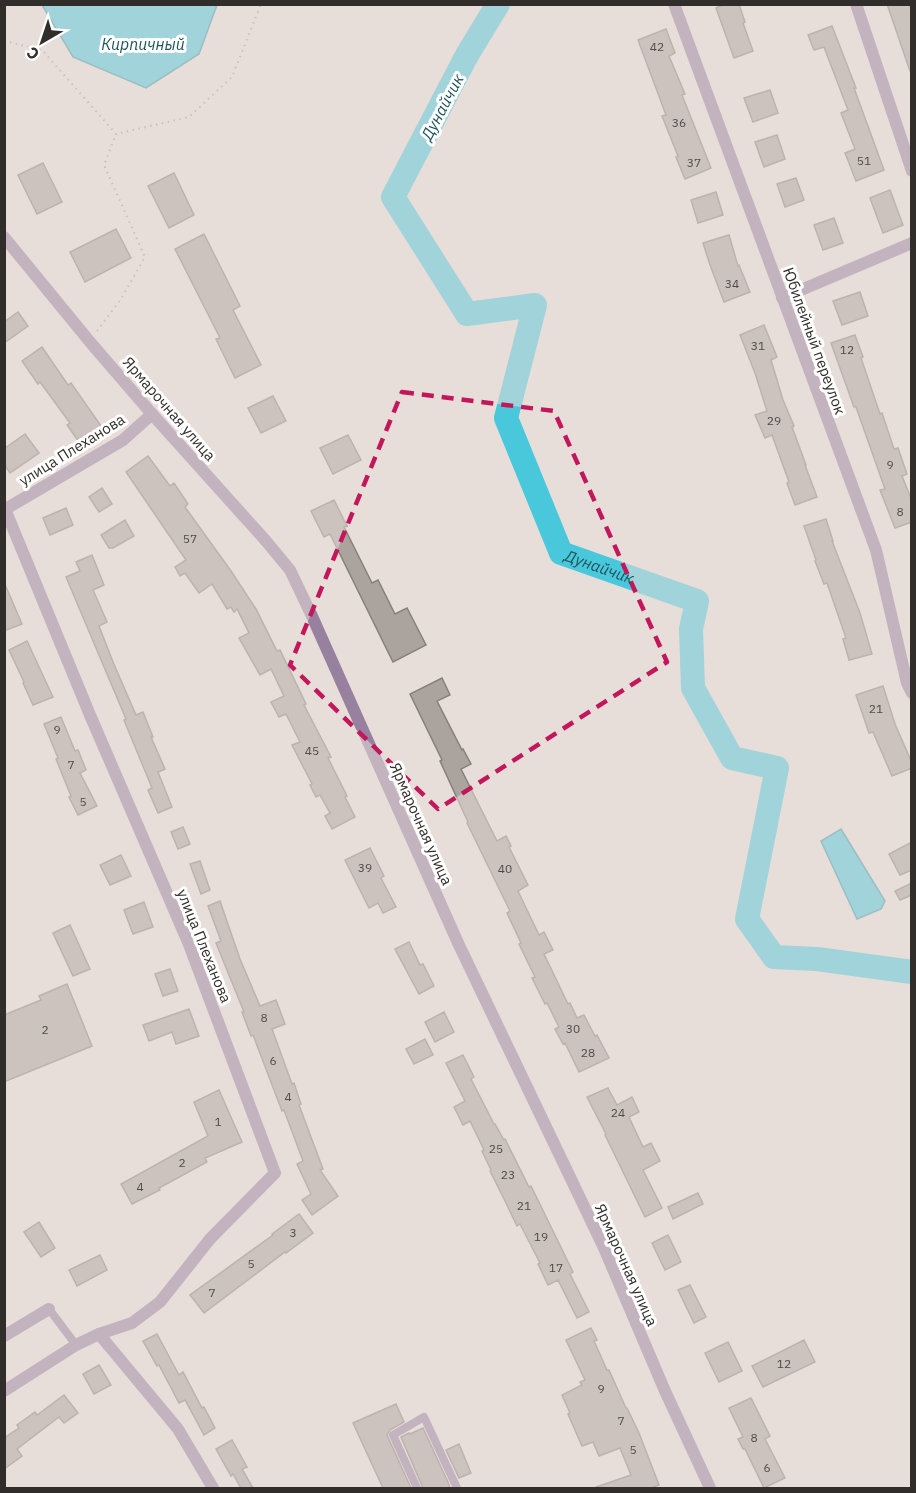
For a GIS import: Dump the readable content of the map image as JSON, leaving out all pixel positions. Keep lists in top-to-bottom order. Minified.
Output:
{"streets":{"street":["Юбилейный переулок","Ярмарочная улица","улица Плеханова"]},"crossings":[["Ярмарочная улица","улица Плеханова"]],"water":["Кирпичный","Дунайчик"],"house_numbers":["42","36","51","37","34","31","12","29","9","8","57","21","9","45","7","5","39","40","8","30","2","28","6","4","24","1","25","2","23","4","21","3","19","5","17","7","12","9","7","8","5","6"],"north":"bottom left"}
